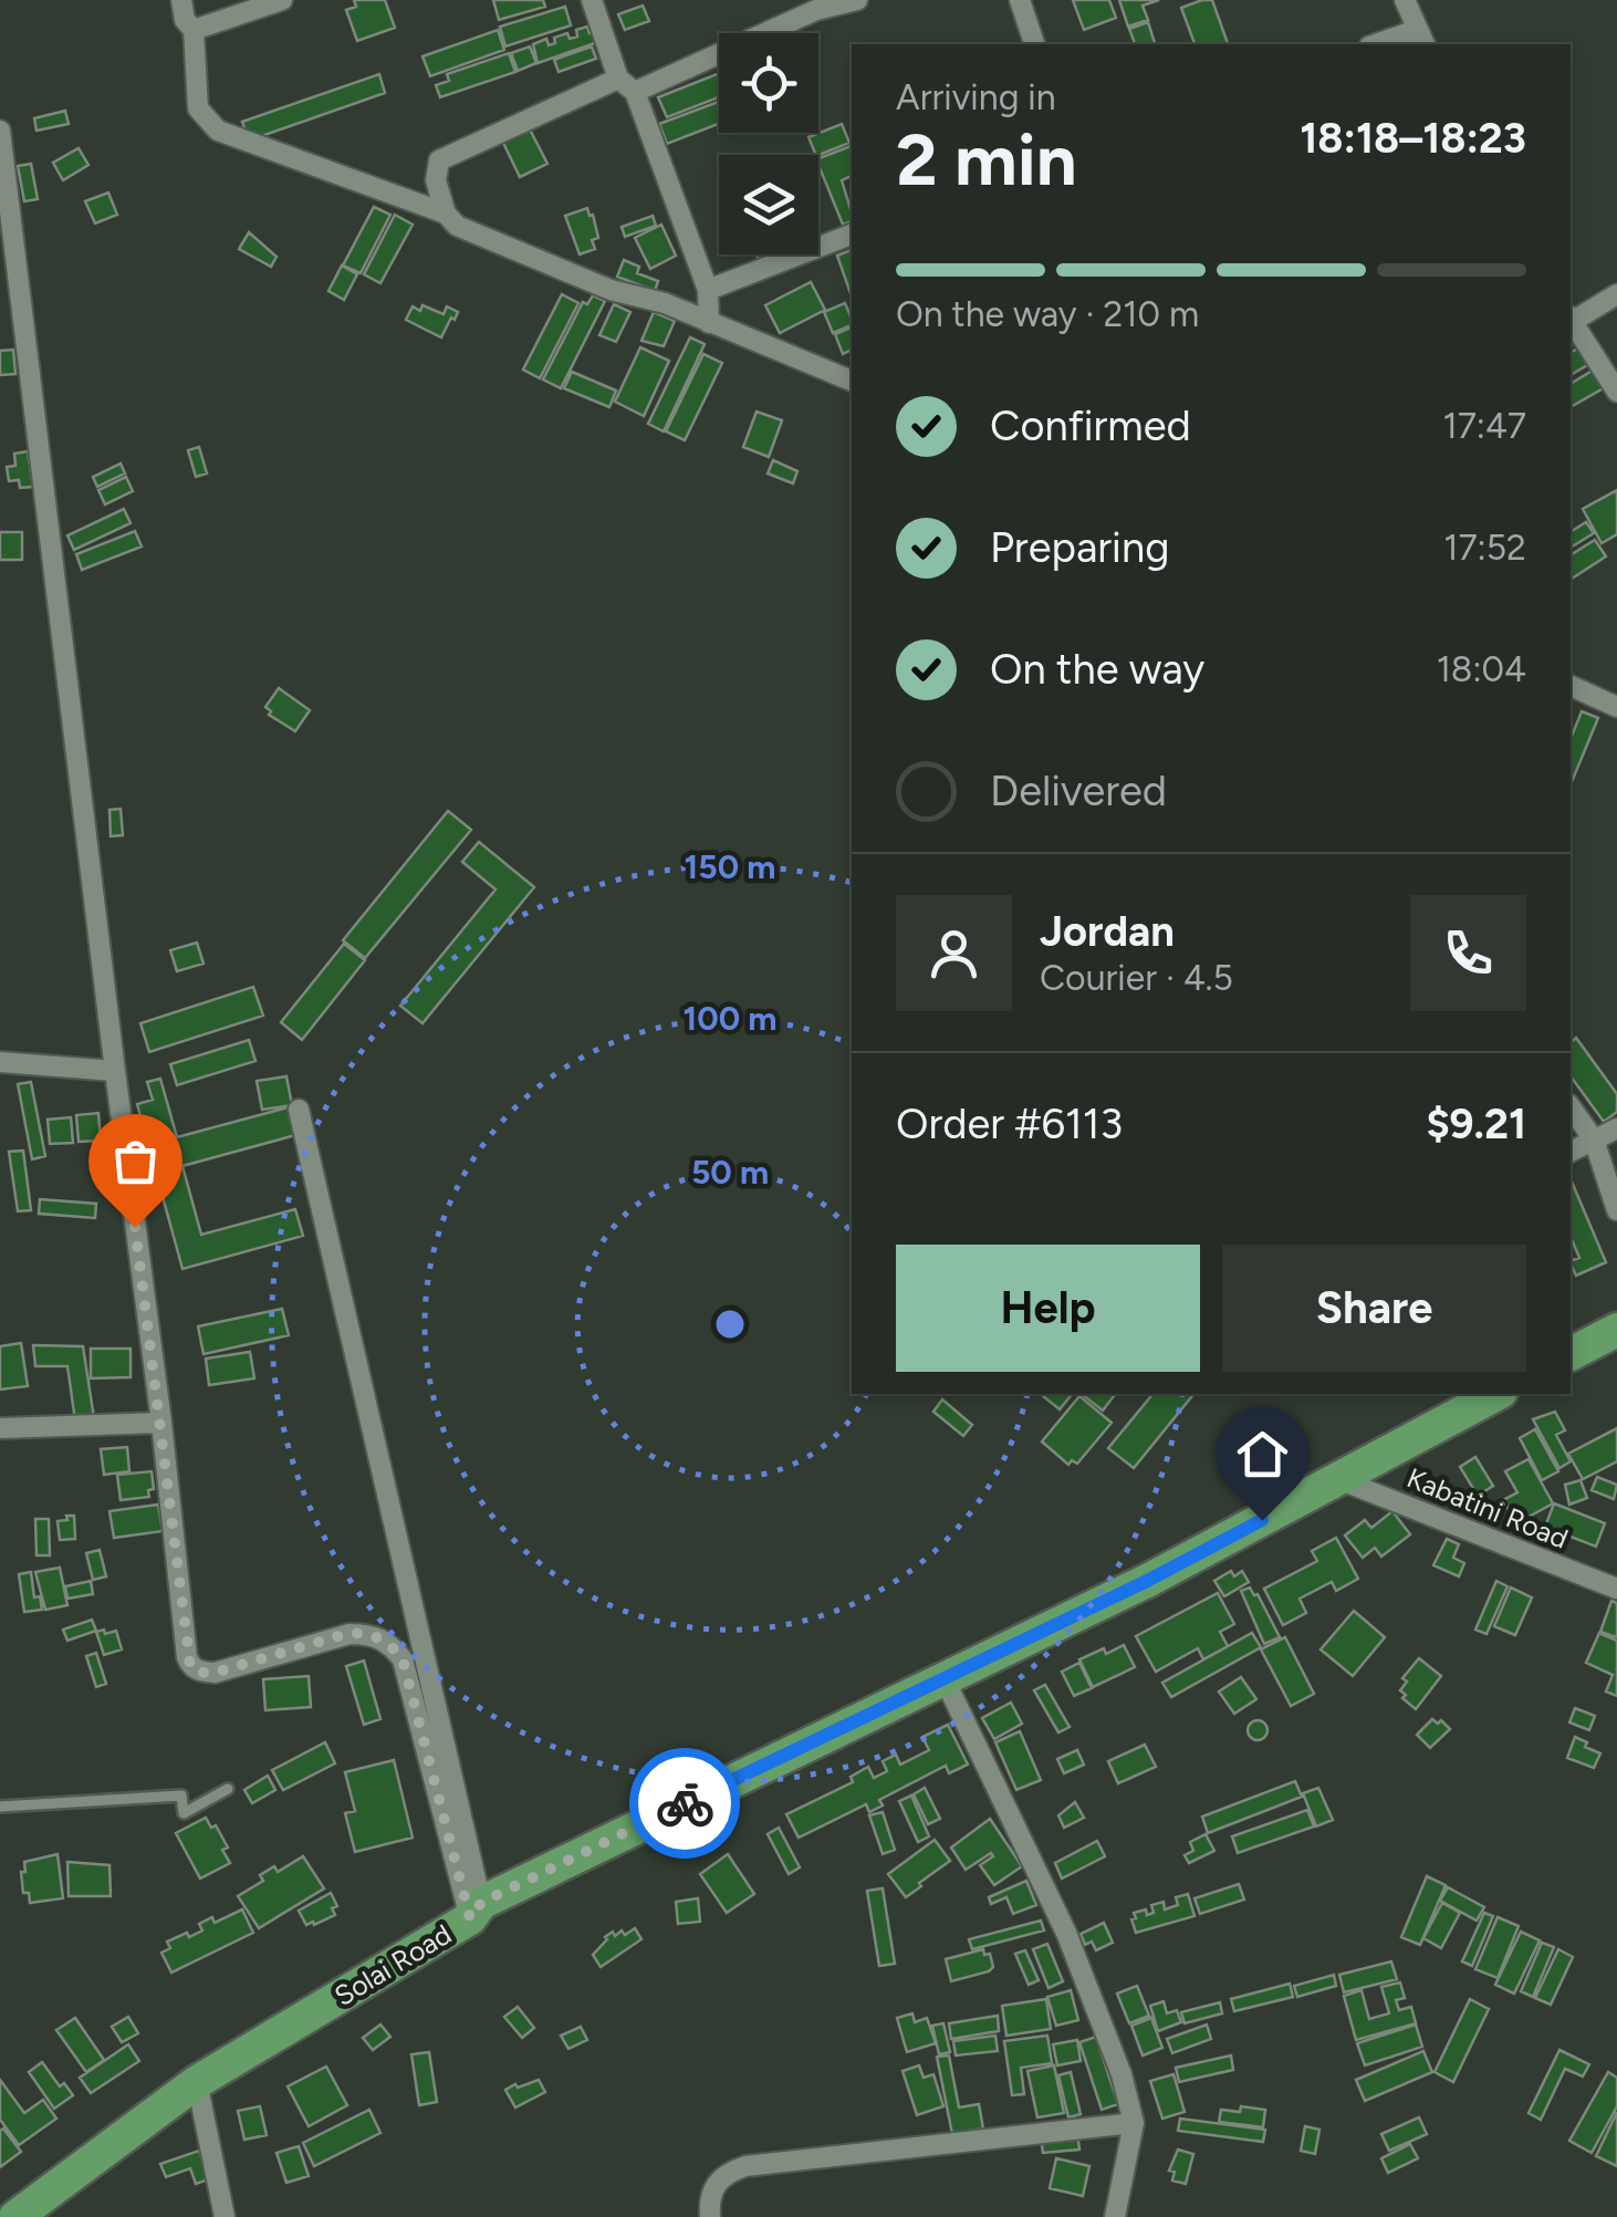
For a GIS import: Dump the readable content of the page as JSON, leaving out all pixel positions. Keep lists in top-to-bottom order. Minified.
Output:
{"streets":{"highway":["Solai Road"],"street":["Kabatini Road"]},"crossings":[["Kabatini Road","Solai Road"]],"page":{"heading":["2 min","Arriving in","18:18–18:23"],"panel":["Jordan","Courier · 4.5","Order #6113","$9.21"],"bar":"On the way · 210 m","list":[["Confirmed","17:47"],["Preparing","17:52"],["On the way","18:04"],"Delivered"],"buttons":["Help","Share"]},"rings":["150 m","100 m","50 m"]}
